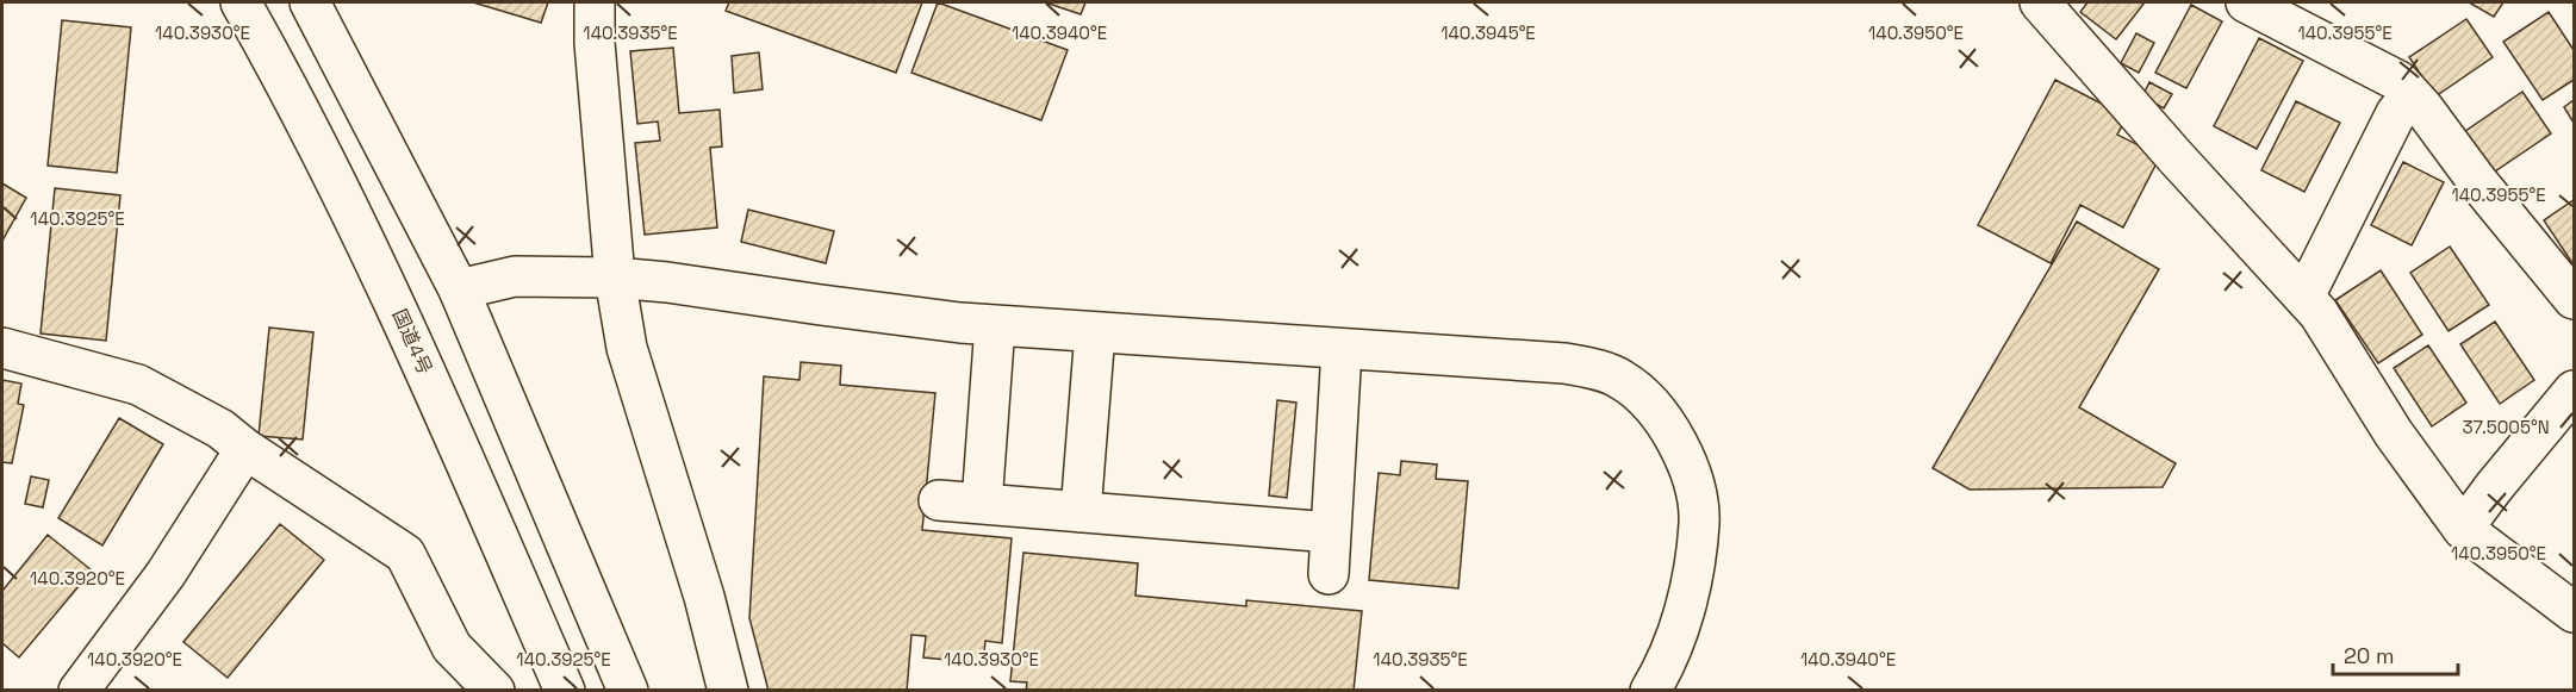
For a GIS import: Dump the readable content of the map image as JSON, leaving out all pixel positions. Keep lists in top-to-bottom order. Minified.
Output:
{"streets":{"main road":["国道4号"]},"scale_bar":"20 m","coordinates":["140.3950°E","140.3955°E","140.3930°E","140.3935°E","140.3940°E","140.3945°E","140.3925°E","37.5005°N","140.3920°E"]}
